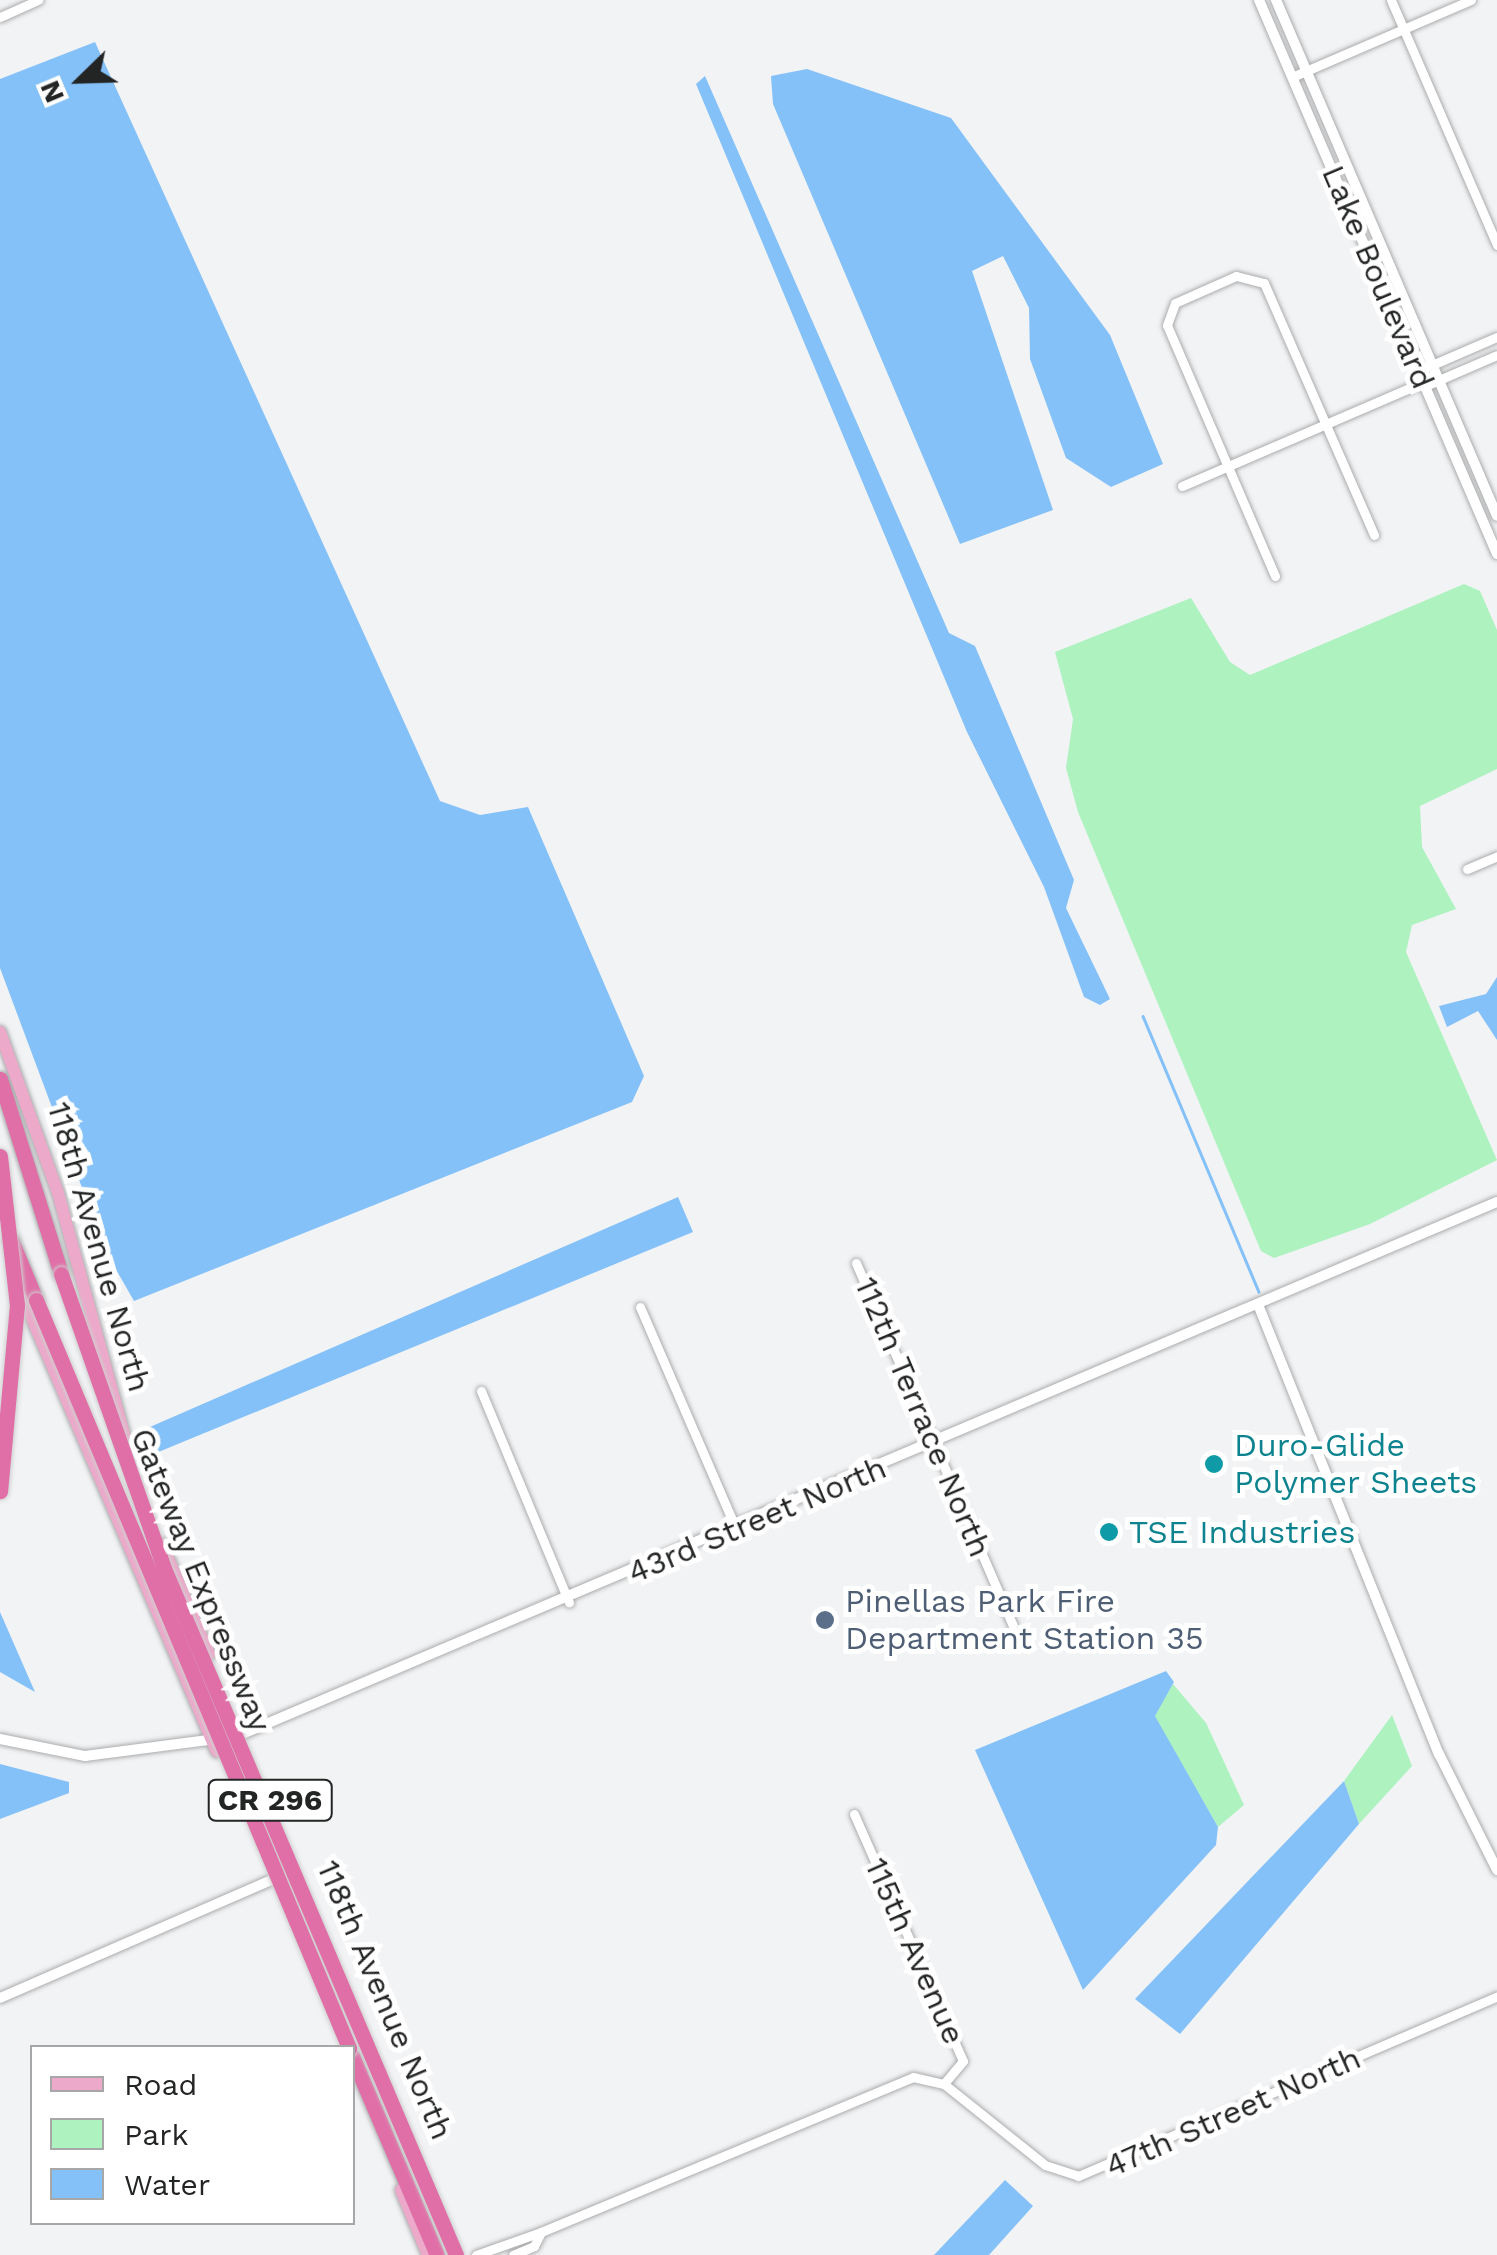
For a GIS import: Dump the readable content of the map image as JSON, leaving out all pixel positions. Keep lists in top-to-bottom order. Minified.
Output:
{"streets":{"highway":["Gateway Expressway"],"main road":["118th Avenue North","CR 296"],"street":["Lake Boulevard","112th Terrace North","43rd Street North","115th Avenue","47th Street North"]},"crossings":[["118th Avenue North","43rd Street North"],["118th Avenue North","Gateway Expressway"],["112th Terrace North","43rd Street North"],["115th Avenue","47th Street North"]],"places":["Duro-Glide Polymer Sheets","TSE Industries","Pinellas Park Fire Department Station 35"],"legend":["Road","Park","Water"],"north":"bottom left"}
